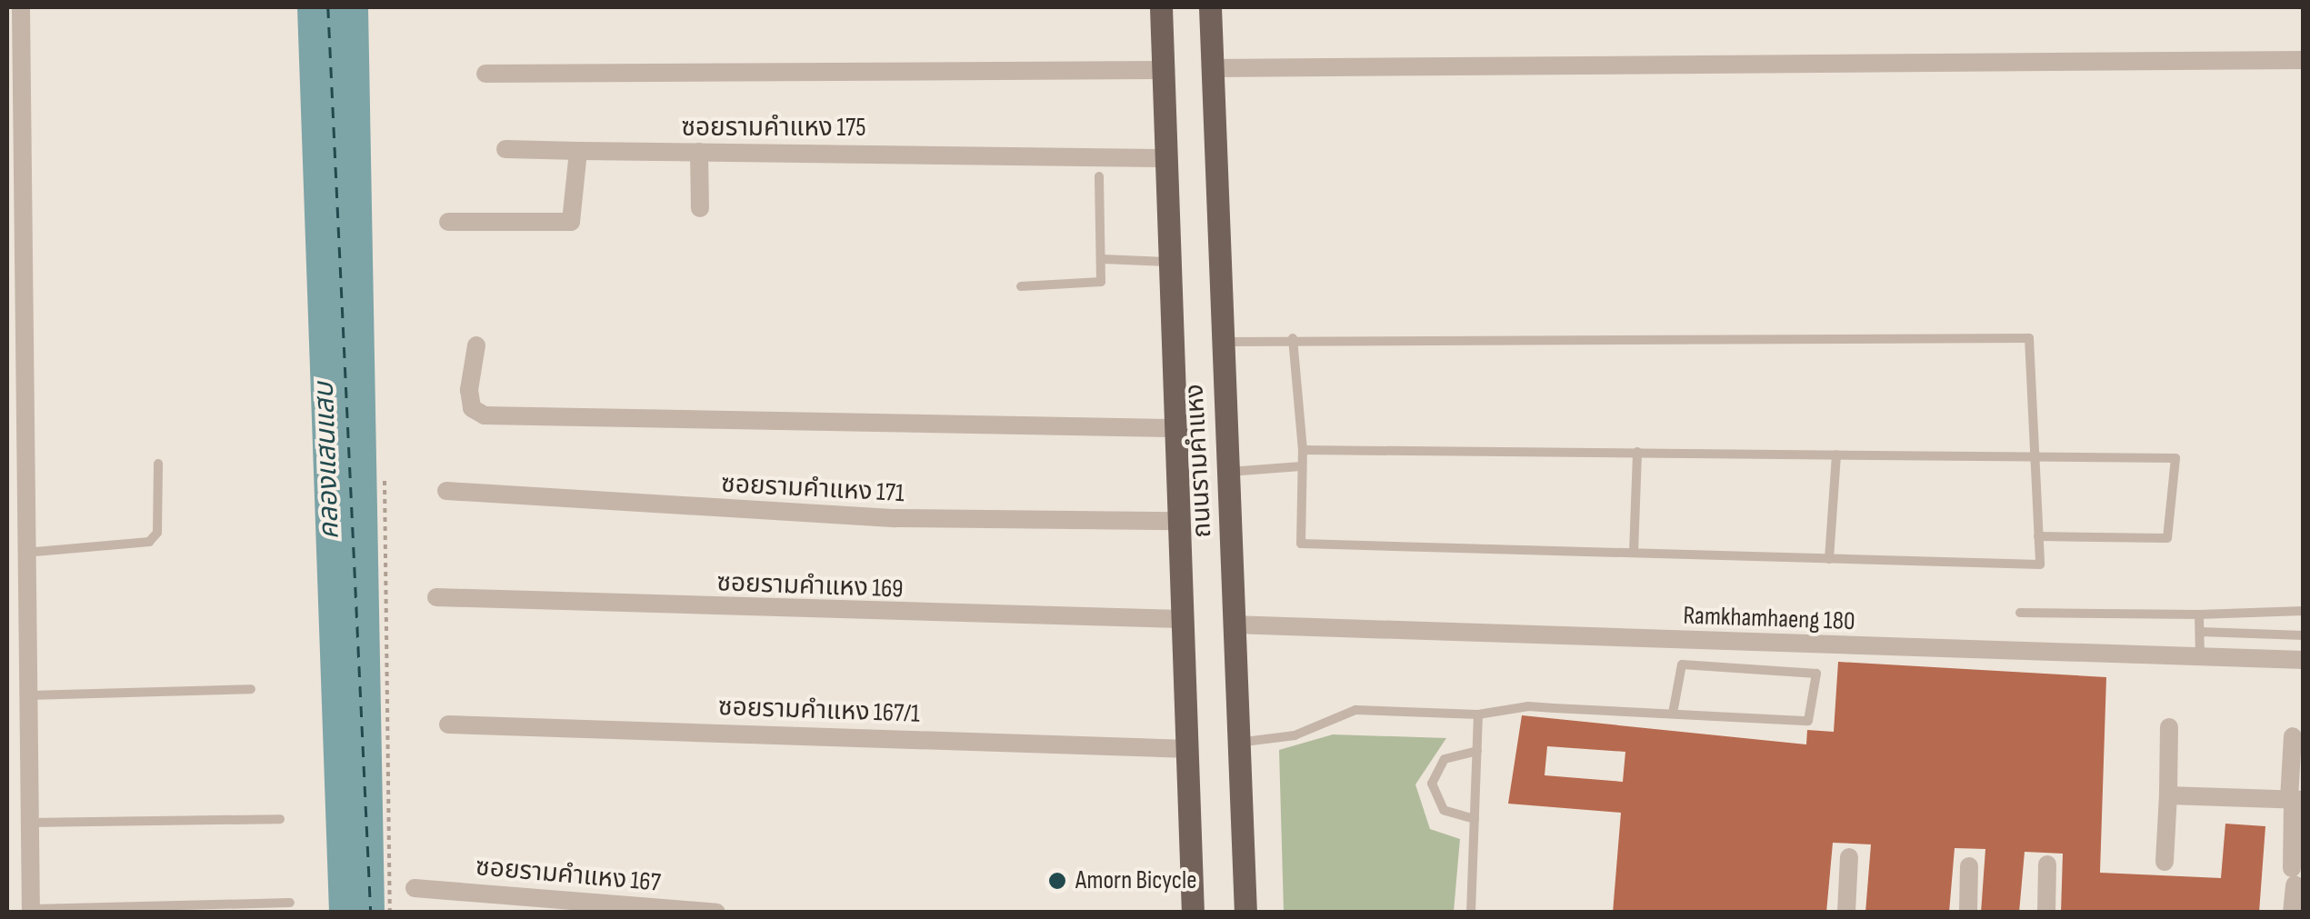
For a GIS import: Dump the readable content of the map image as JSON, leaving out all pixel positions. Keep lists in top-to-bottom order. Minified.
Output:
{"streets":{"main road":["ถนนรามคำแหง"],"street":["ซอยรามคำแหง 175","ซอยรามคำแหง 171","ซอยรามคำแหง 169","Ramkhamhaeng 180","ซอยรามคำแหง 167/1","ซอยรามคำแหง 167"]},"crossings":[["ซอยรามคำแหง 175","ถนนรามคำแหง"],["ถนนรามคำแหง","ซอยรามคำแหง 171"],["ถนนรามคำแหง","ซอยรามคำแหง 169"],["ถนนรามคำแหง","Ramkhamhaeng 180"],["ถนนรามคำแหง","ซอยรามคำแหง 167/1"]],"water":["คลองแสนแสบ"],"places":["Amorn Bicycle"]}
